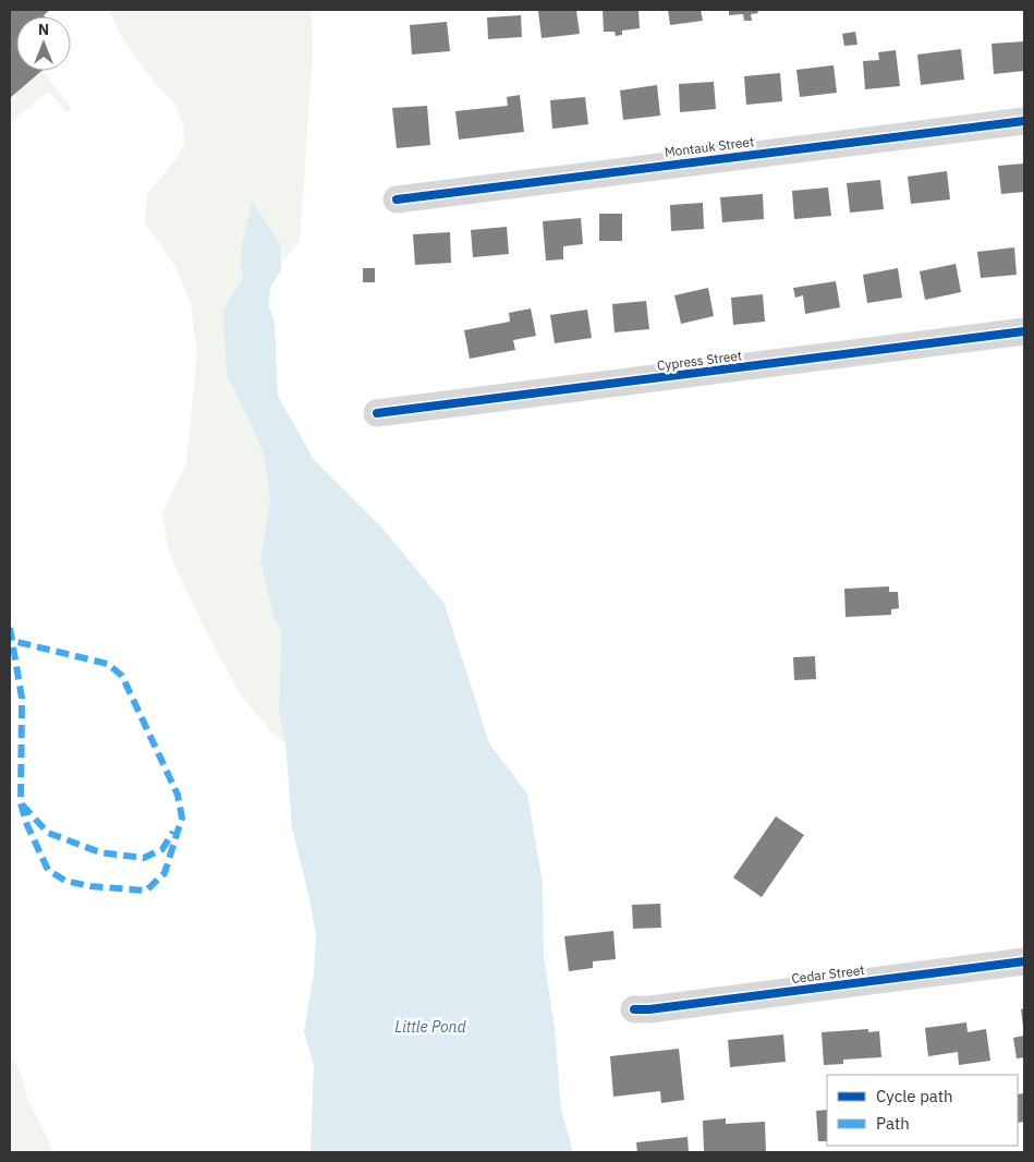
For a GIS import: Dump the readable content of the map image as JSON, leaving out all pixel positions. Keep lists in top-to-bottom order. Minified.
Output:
{"streets":{"street":["Montauk Street","Cypress Street","Cedar Street"]},"water":["Little Pond"],"legend":["Cycle path","Path"],"north":"top"}
